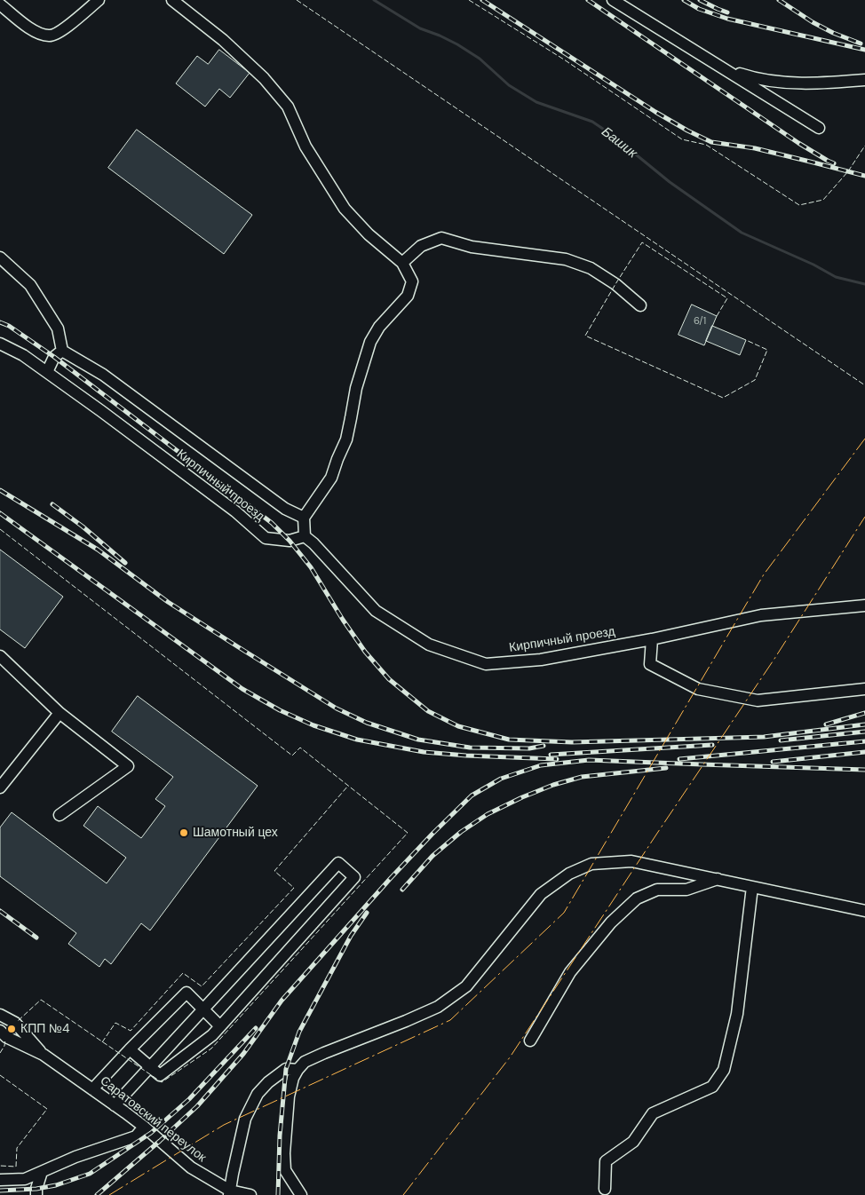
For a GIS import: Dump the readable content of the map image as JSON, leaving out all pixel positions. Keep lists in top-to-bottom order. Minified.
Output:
{"streets":{"street":["Кирпичный проезд","Саратовский переулок"]},"water":["Башик"],"places":["Шамотный цех","КПП №4"],"house_numbers":["6/1"]}
